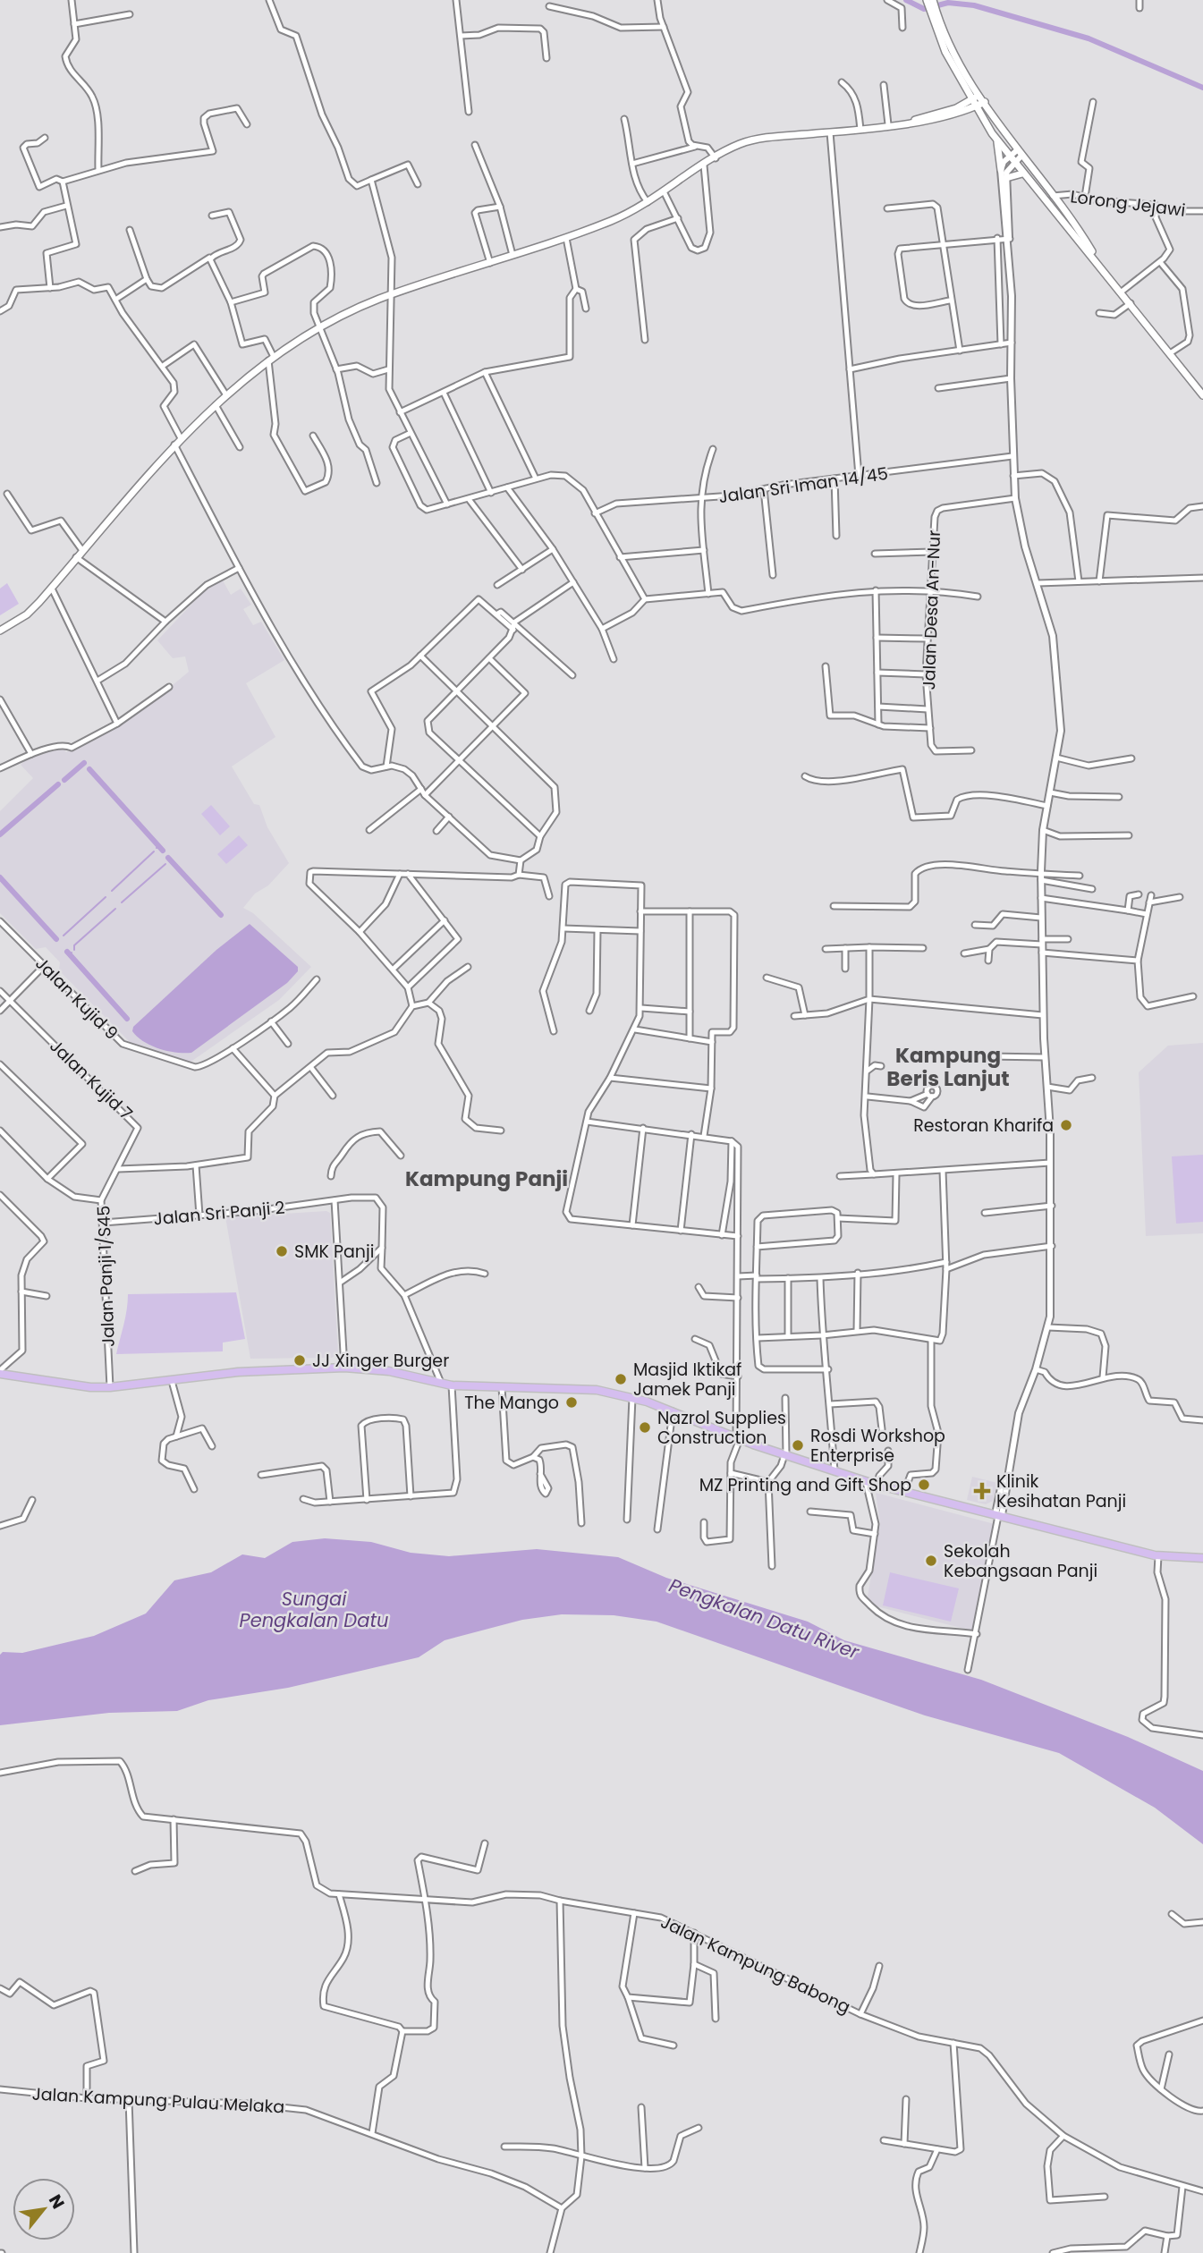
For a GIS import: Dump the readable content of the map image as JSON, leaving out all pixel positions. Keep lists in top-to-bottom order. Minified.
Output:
{"streets":{"street":["Lorong Jejawi","Jalan Sri Iman 14/45","Jalan Desa An-Nur","Jalan Kujid 9","Jalan Kujid 7","Jalan Sri Panji 2","Jalan Panji 1/S45","Jalan Kampung Babong","Jalan Kampung Pulau Melaka"]},"crossings":[["Jalan Kujid 7","Jalan Panji 1/S45"],["Jalan Sri Panji 2","Jalan Panji 1/S45"]],"districts":["Kampung Beris Lanjut","Kampung Panji"],"water":["Sungai Pengkalan Datu","Pengkalan Datu River"],"places":{"other":["Restoran Kharifa","SMK Panji","JJ Xinger Burger","Masjid Iktikaf Jamek Panji","The Mango","Nazrol Supplies Construction","Rosdi Workshop Enterprise","MZ Printing and Gift Shop","Sekolah Kebangsaan Panji"],"health":["Klinik Kesihatan Panji"]},"north":"top right"}
